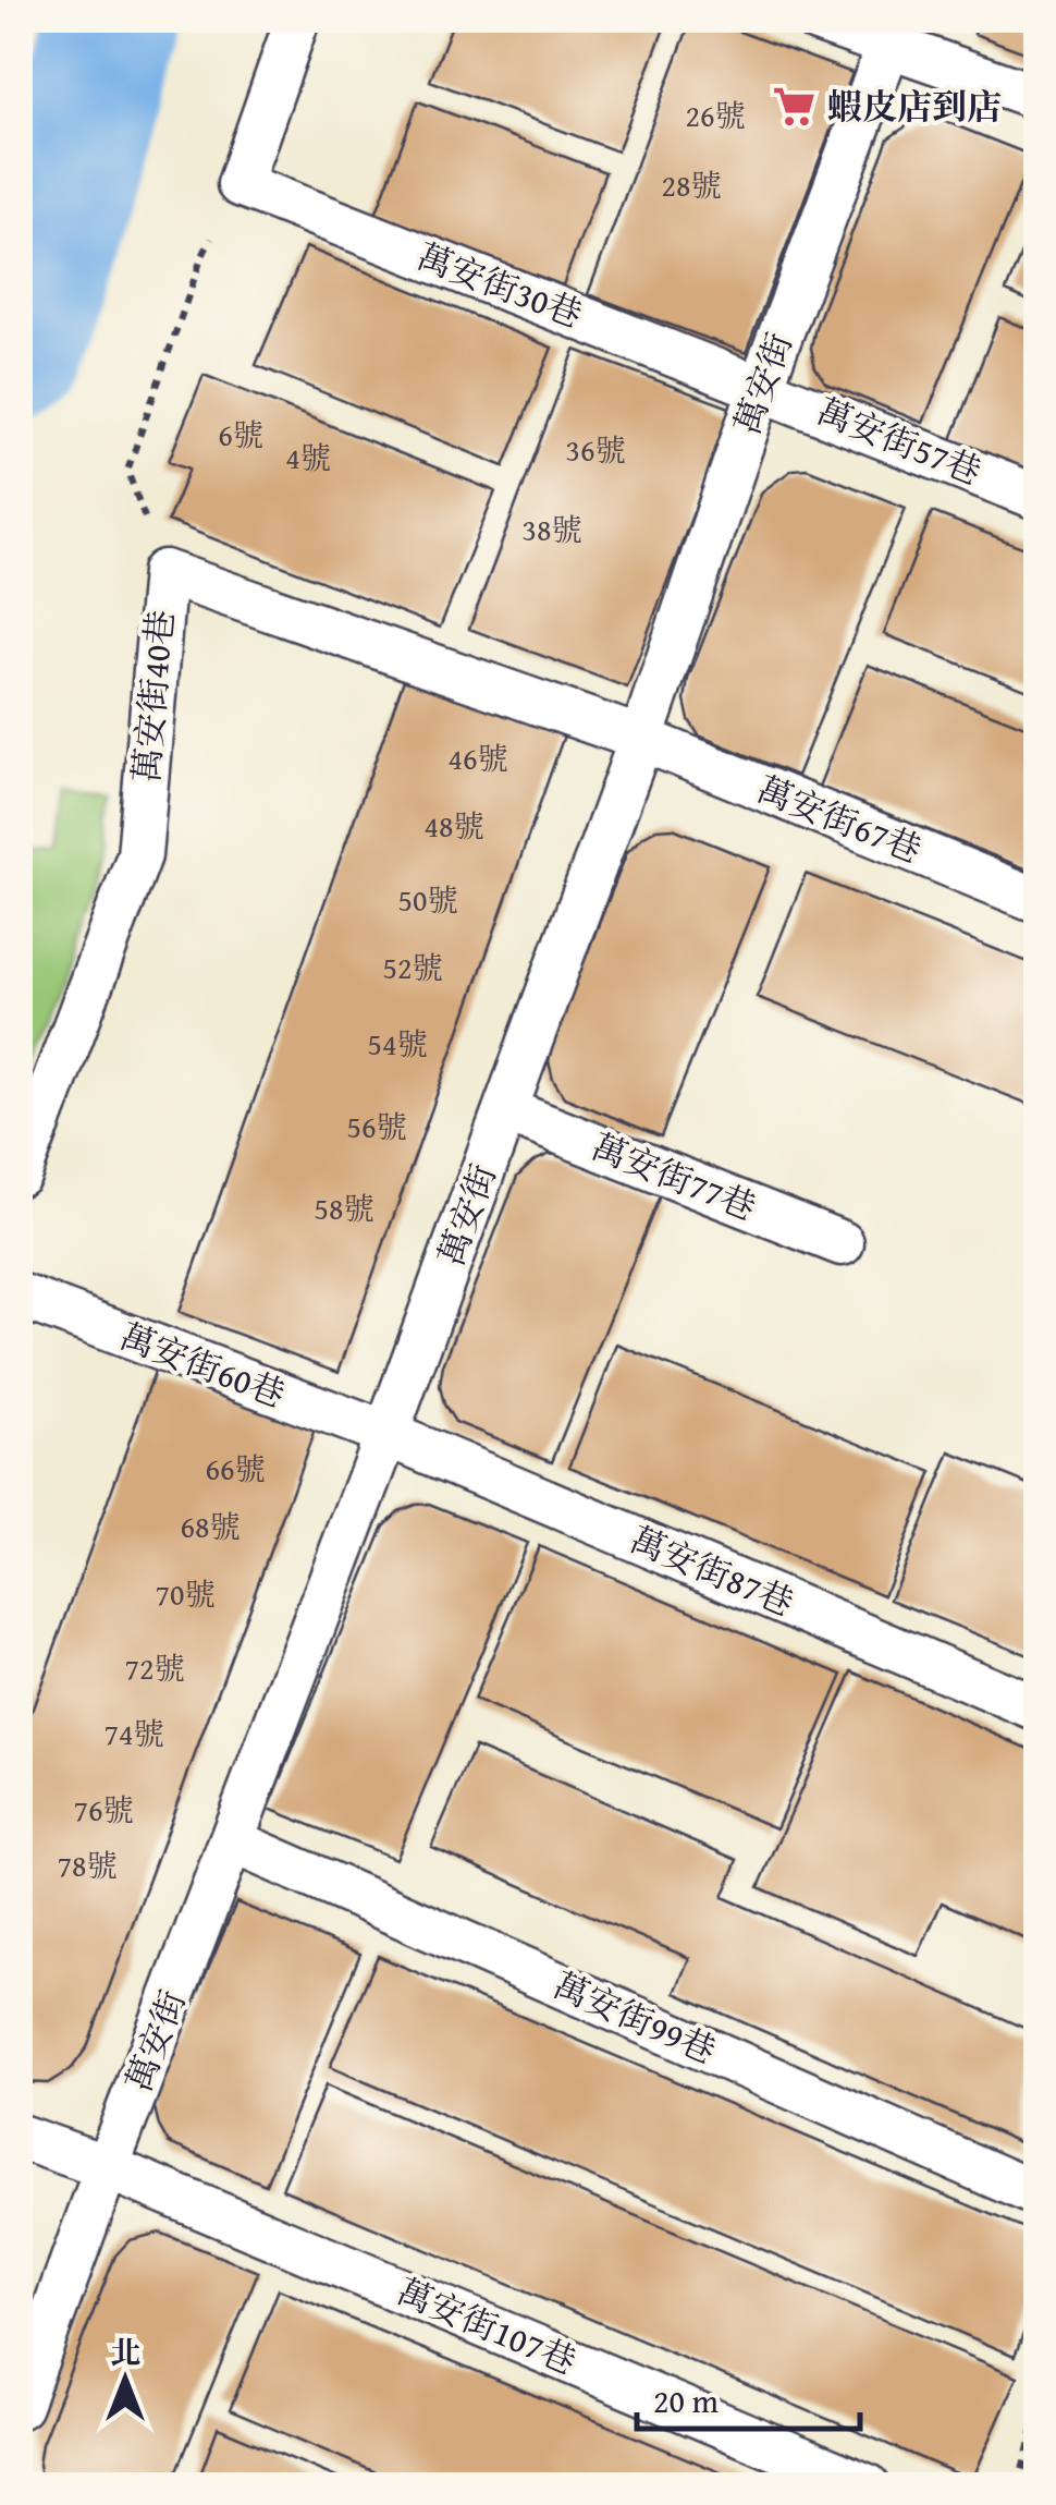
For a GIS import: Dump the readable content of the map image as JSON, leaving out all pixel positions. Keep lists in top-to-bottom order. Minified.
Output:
{"streets":{"lane":["萬安街30巷","萬安街","萬安街57巷","萬安街40巷","萬安街67巷","萬安街77巷","萬安街60巷","萬安街87巷","萬安街99巷","萬安街107巷"]},"crossings":[["萬安街30巷","萬安街"],["萬安街30巷","萬安街57巷"],["萬安街","萬安街57巷"],["萬安街","萬安街40巷"],["萬安街","萬安街67巷"],["萬安街","萬安街77巷"],["萬安街","萬安街60巷"],["萬安街","萬安街87巷"],["萬安街","萬安街99巷"],["萬安街","萬安街107巷"],["萬安街40巷","萬安街67巷"],["萬安街60巷","萬安街87巷"]],"places":{"supermarket":["蝦皮店到店"]},"house_numbers":["26號","28號","6號","36號","4號","38號","46號","48號","50號","52號","54號","56號","58號","66號","68號","70號","72號","74號","76號","78號"],"scale_bar":"20 m","north":"top"}
